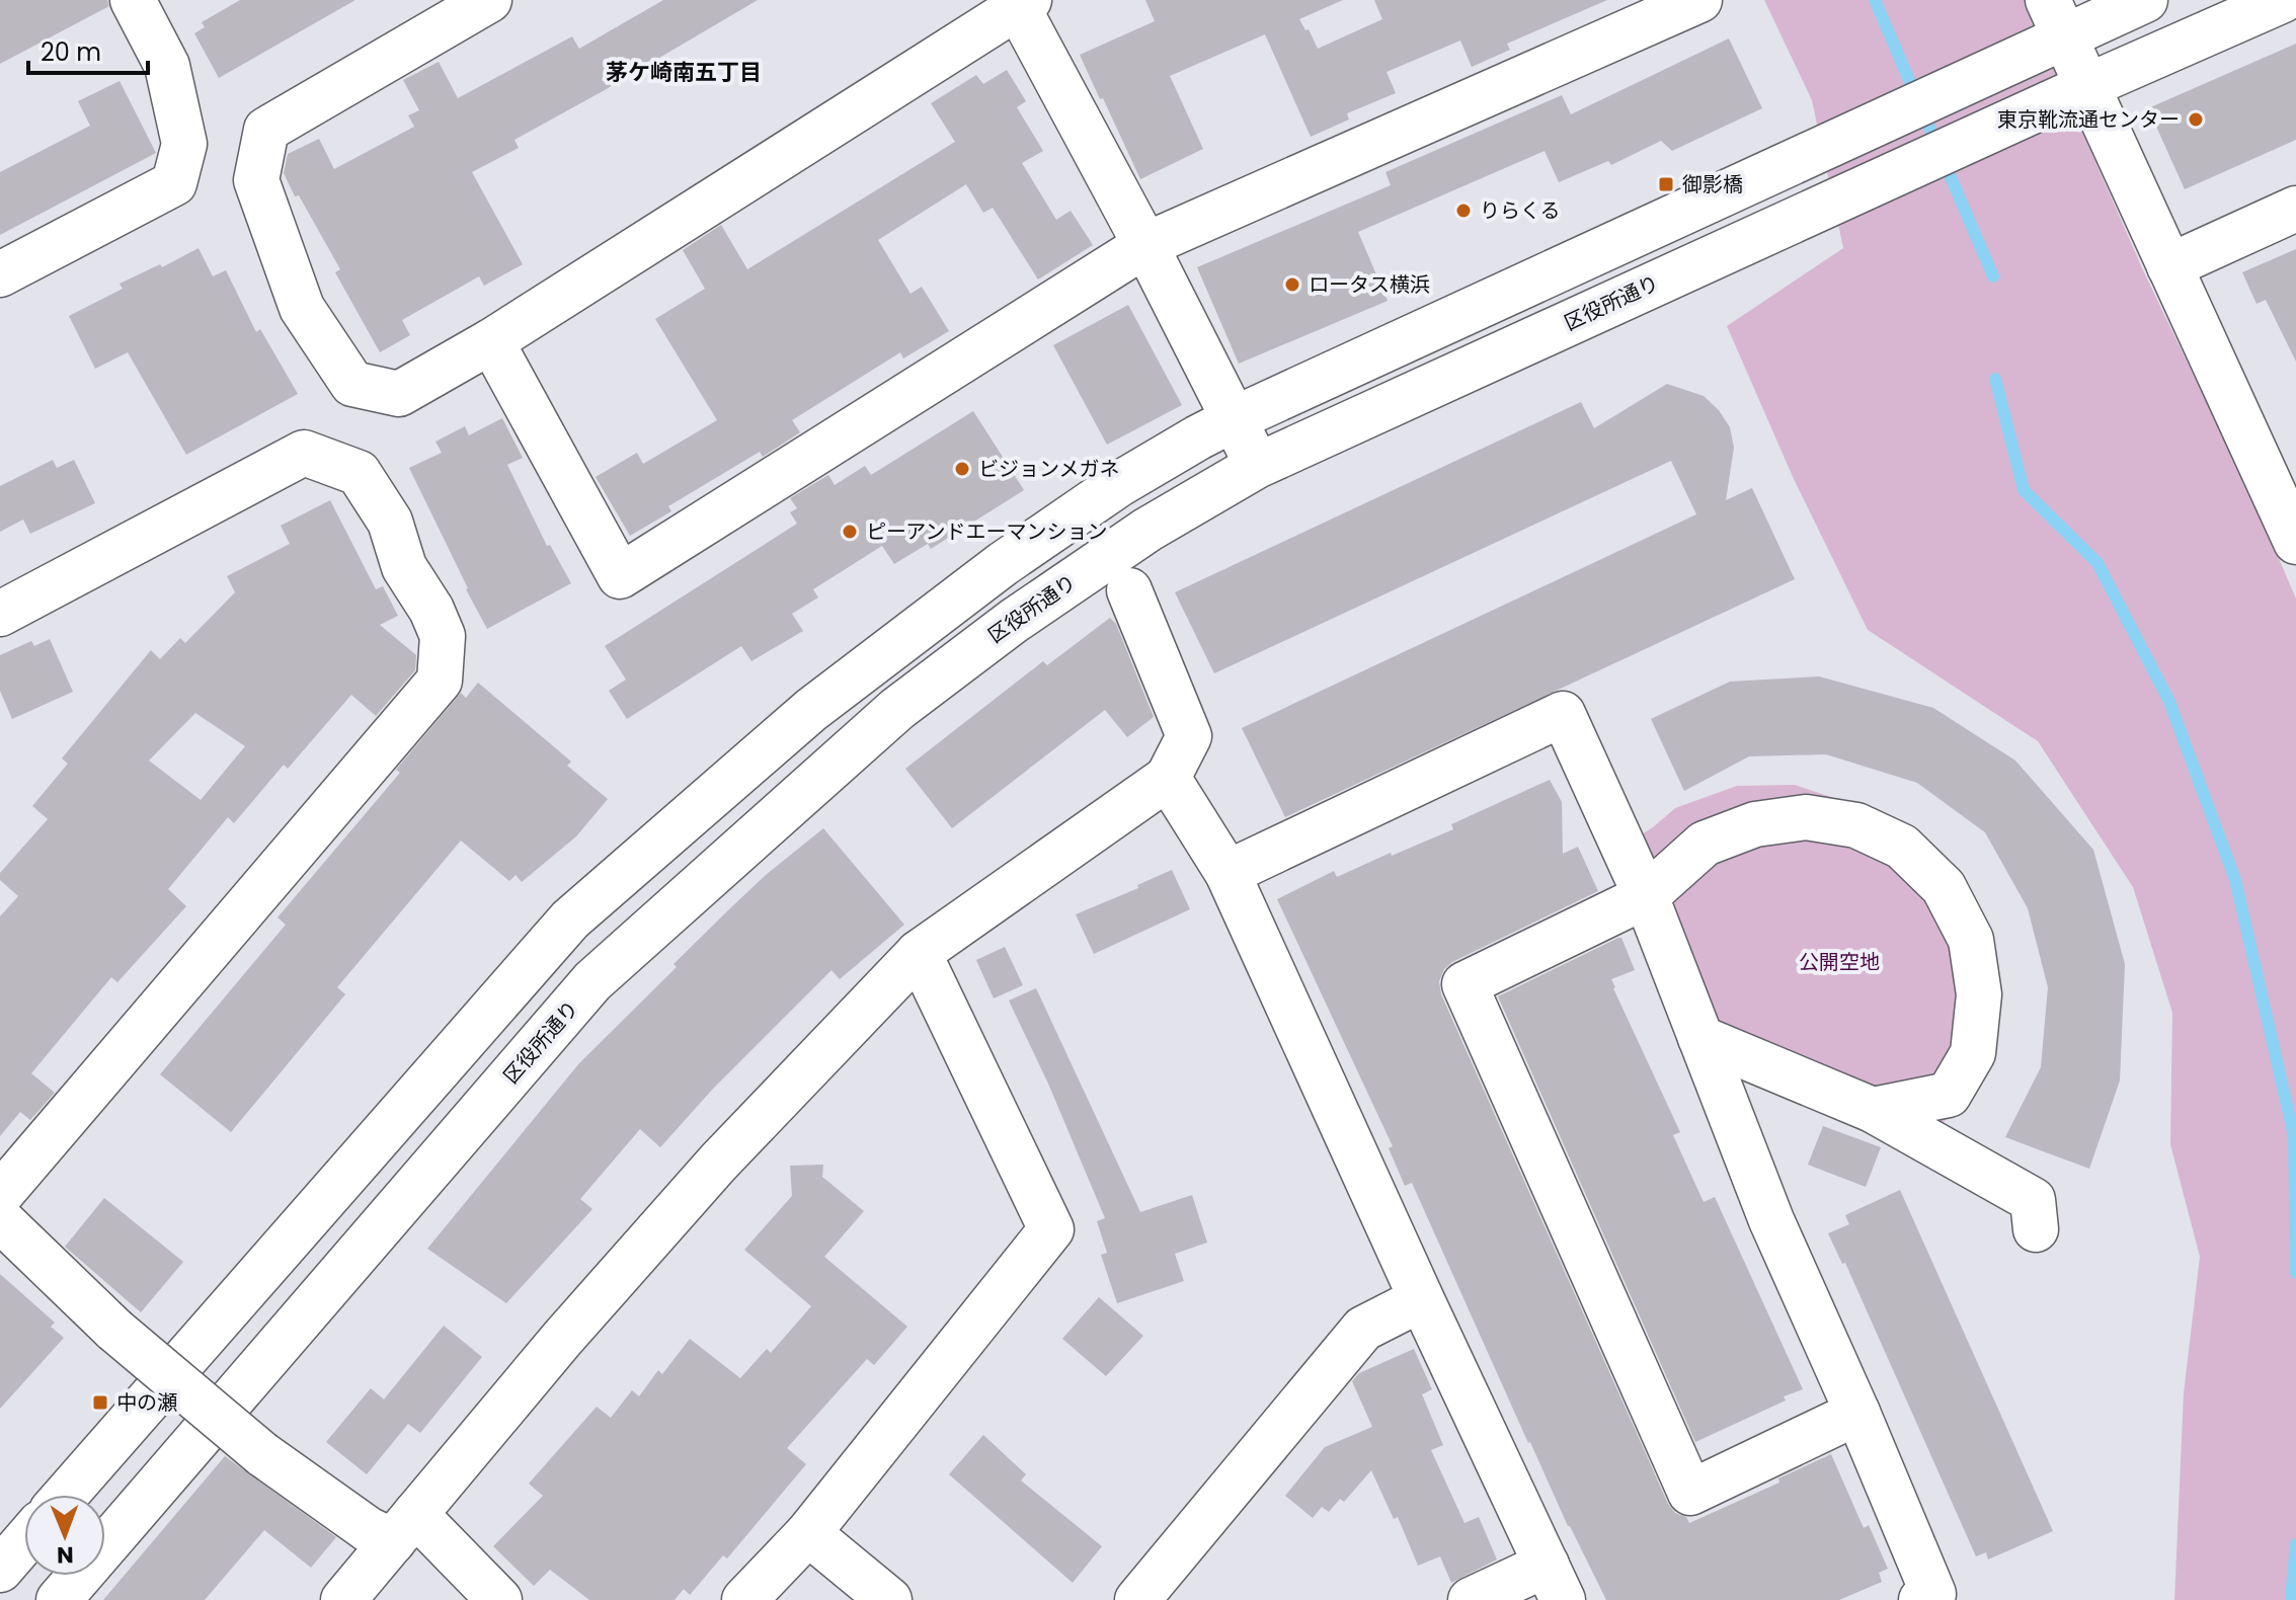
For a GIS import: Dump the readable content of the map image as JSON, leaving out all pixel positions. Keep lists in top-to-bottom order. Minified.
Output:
{"streets":{"street":["区役所通り"]},"districts":["茅ケ崎南五丁目"],"parks":["公開空地"],"places":{"other":["東京靴流通センター","りらくる","ロータス横浜","ビジョンメガネ","ピーアンドエーマンション"],"transit":["御影橋","中の瀬"]},"scale_bar":"20 m","north":"bottom"}
